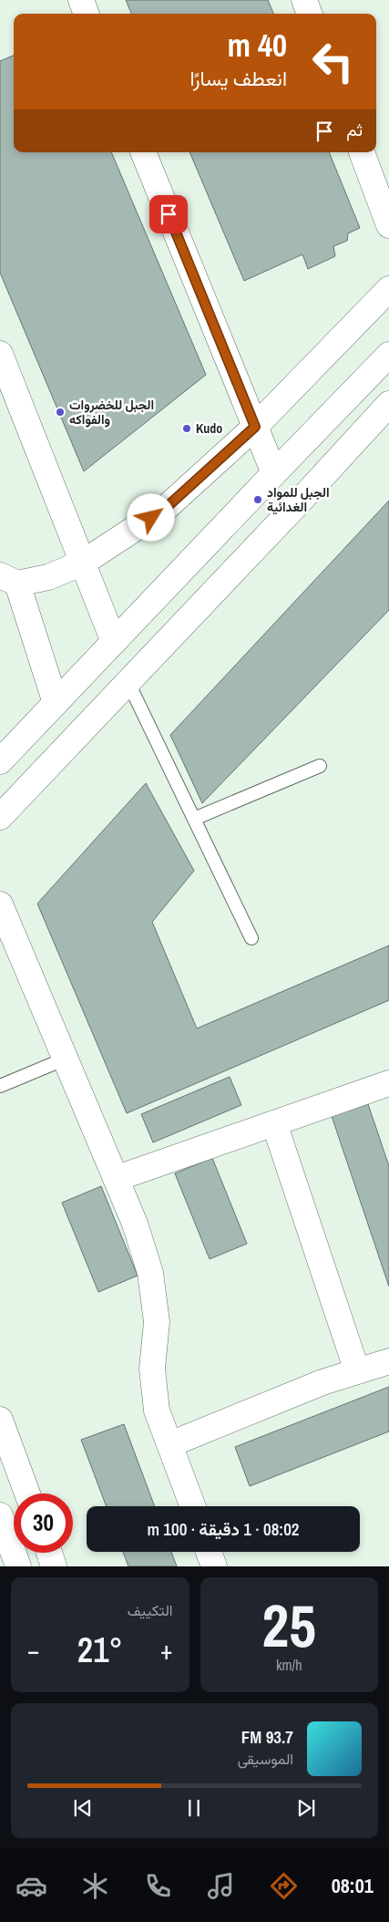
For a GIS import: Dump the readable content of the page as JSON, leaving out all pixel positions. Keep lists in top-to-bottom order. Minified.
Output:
{"places":["الجبل للخضروات والفواكه","Kudo","الجبل للمواد الغدائية"],"page":{"turn":["40 m","انعطف يسارًا"],"then":"ثم","limit":"30","trip":"08:02 · 1 دقيقة · 100 m","tile":[["25","km/h"],"التكييف"],"heat":["−","21°","+"],"song":["93.7 FM","الموسيقى"],"tabs":"08:01"}}
